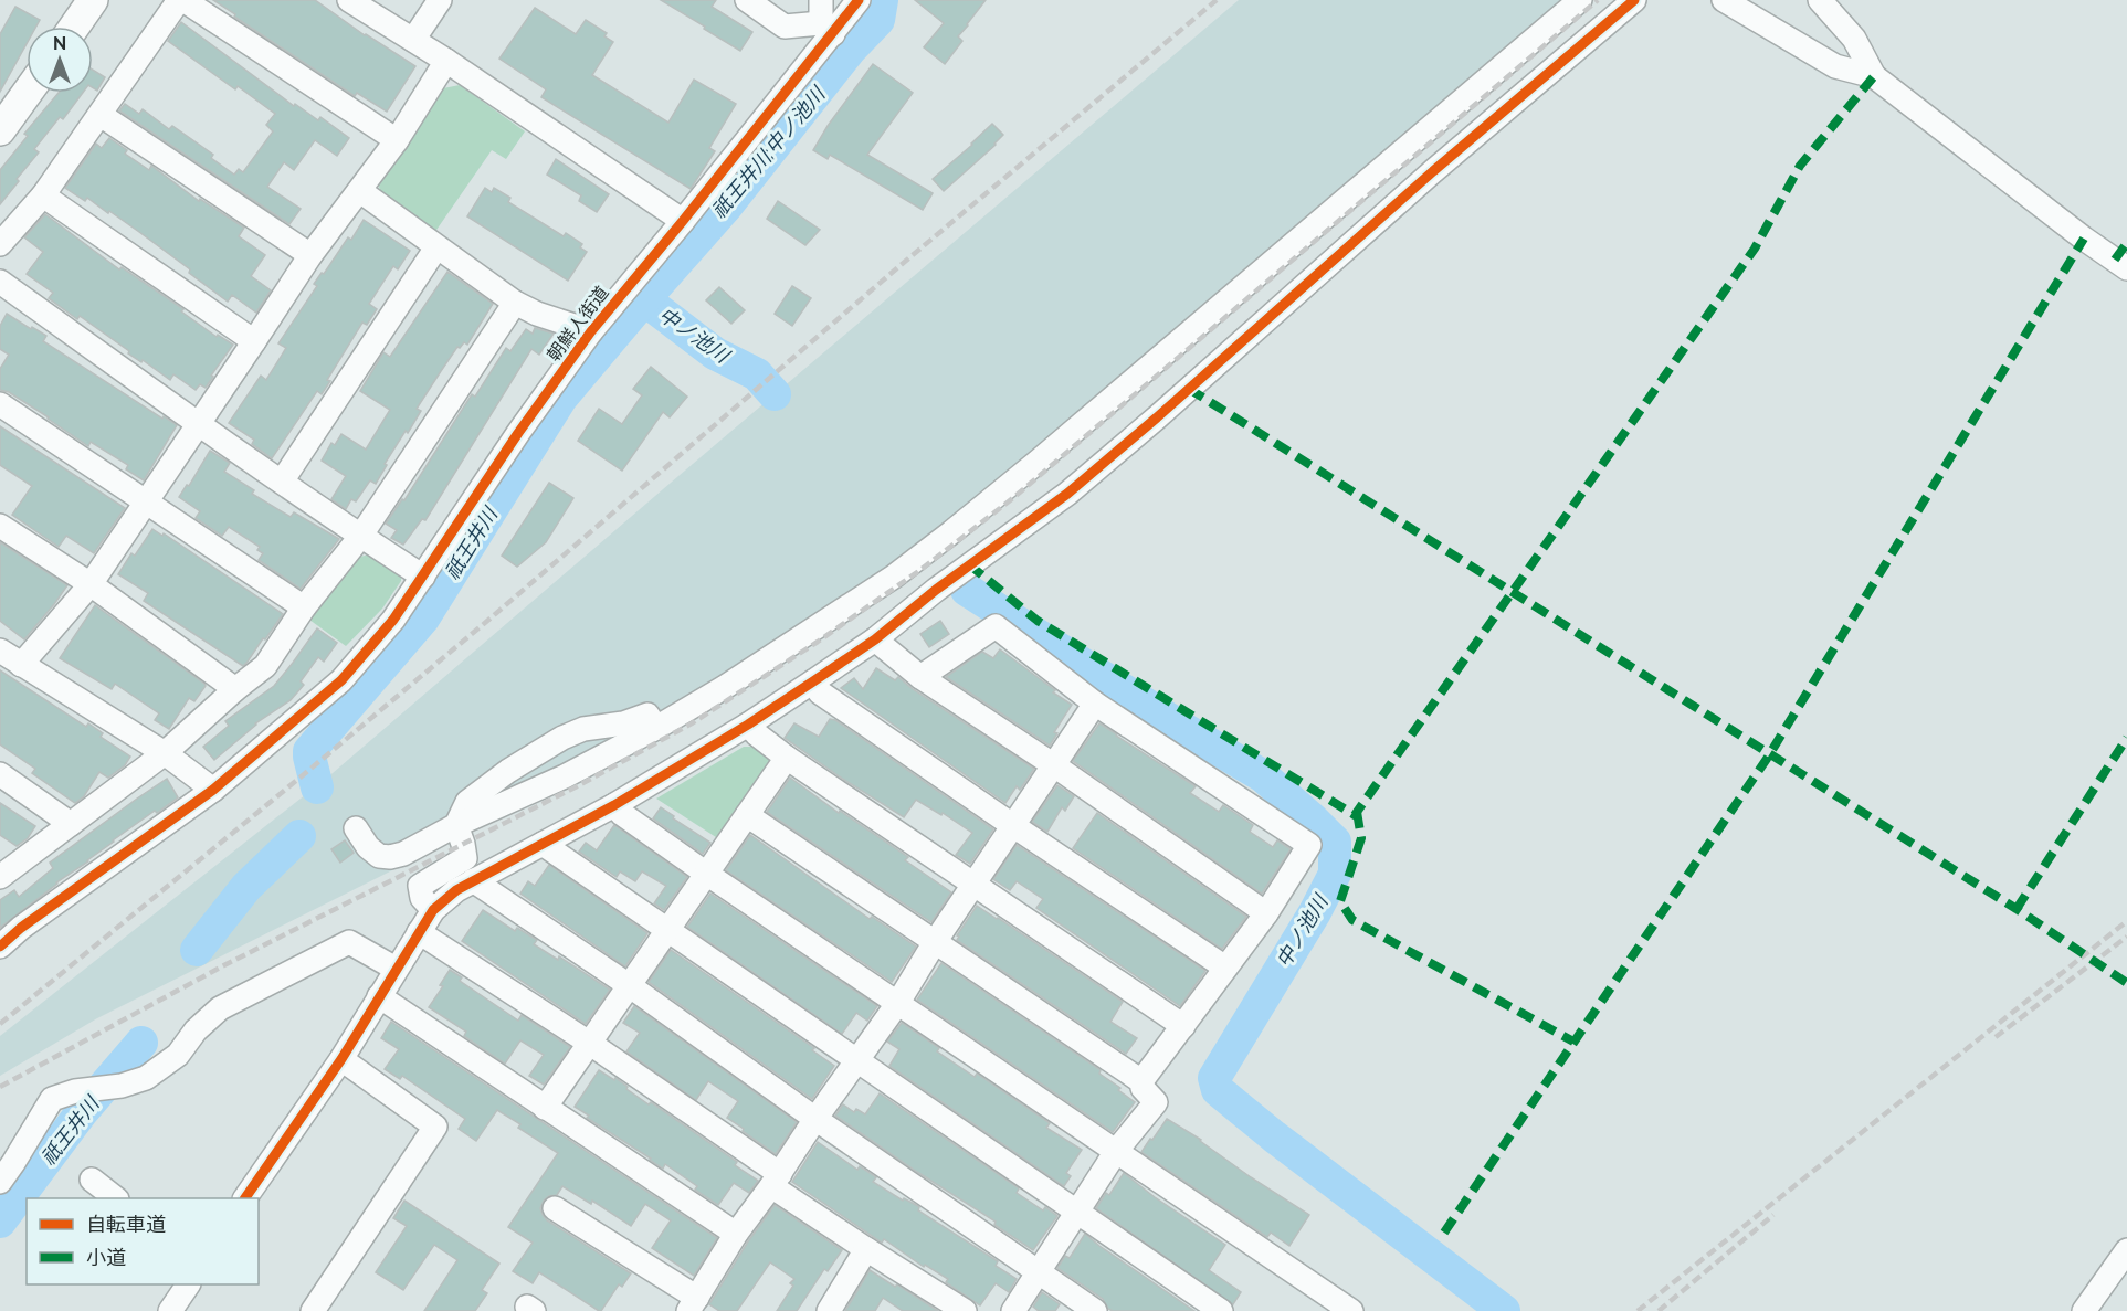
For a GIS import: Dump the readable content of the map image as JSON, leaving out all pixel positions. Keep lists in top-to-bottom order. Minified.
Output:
{"streets":{"street":["朝鮮人街道"]},"water":["祇王井川;中ノ池川","中ノ池川","祇王井川"],"legend":["自転車道","小道"],"north":"top"}
